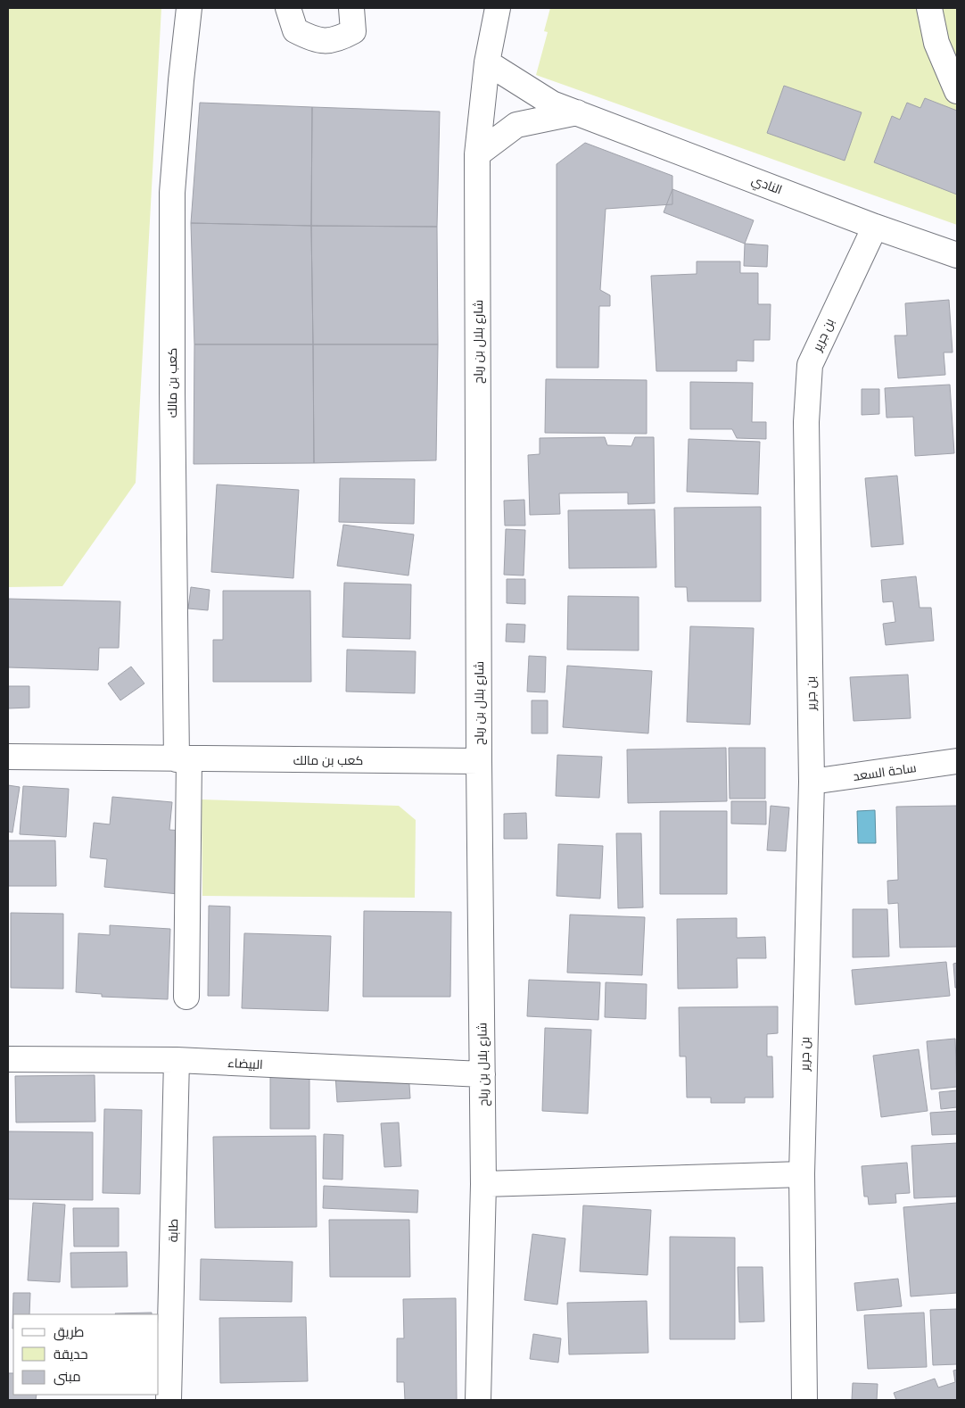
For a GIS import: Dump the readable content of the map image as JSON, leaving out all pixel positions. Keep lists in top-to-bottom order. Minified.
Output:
{"streets":{"street":["النادي","بن جرير","شارع بلال بن رباح","كعب بن مالك","ساحة السعد","البيضاء","طابة"]},"crossings":[["النادي","بن جرير"],["النادي","شارع بلال بن رباح"],["بن جرير","ساحة السعد"],["شارع بلال بن رباح","كعب بن مالك"],["شارع بلال بن رباح","البيضاء"],["البيضاء","طابة"]],"legend":["طريق","حديقة","مبنى"]}
